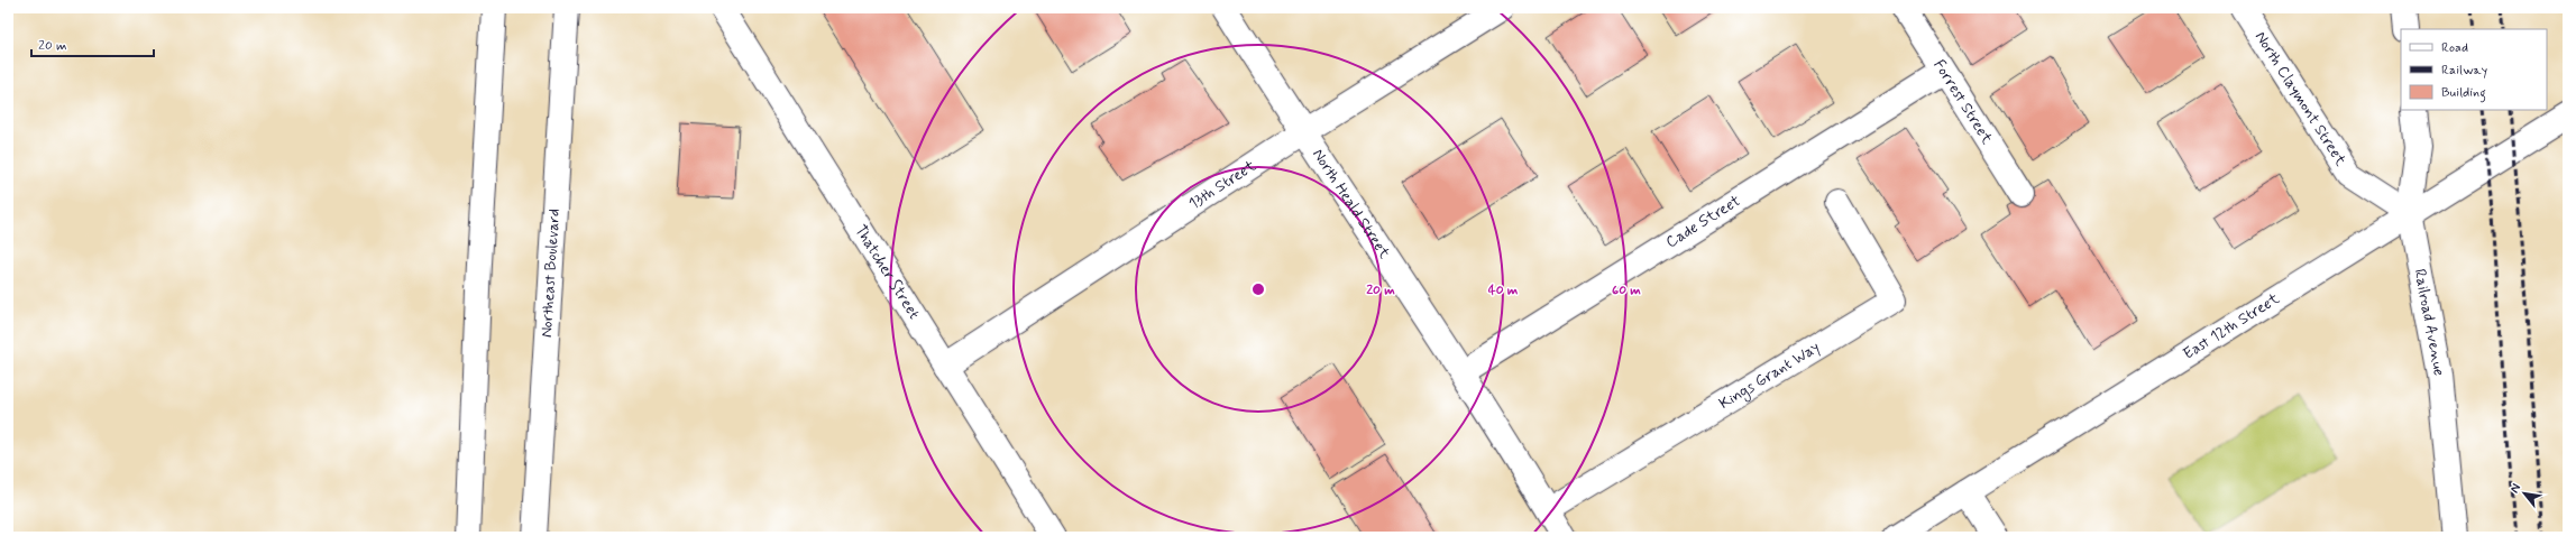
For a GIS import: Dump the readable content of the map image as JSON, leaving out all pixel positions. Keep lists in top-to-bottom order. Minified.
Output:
{"streets":{"street":["North Claymont Street","Forrest Street","13th Street","North Heald Street","Cade Street","Northeast Boulevard","Thatcher Street","Railroad Avenue","East 12th Street","Kings Grant Way"]},"crossings":[["North Claymont Street","Railroad Avenue"],["North Claymont Street","East 12th Street"],["Forrest Street","Cade Street"],["13th Street","North Heald Street"],["13th Street","Thatcher Street"],["North Heald Street","Cade Street"],["North Heald Street","Kings Grant Way"],["Railroad Avenue","East 12th Street"]],"legend":["Road","Railway","Building"],"scale_bar":"20 m","north":"top left","rings":["20 m","40 m","60 m"]}
